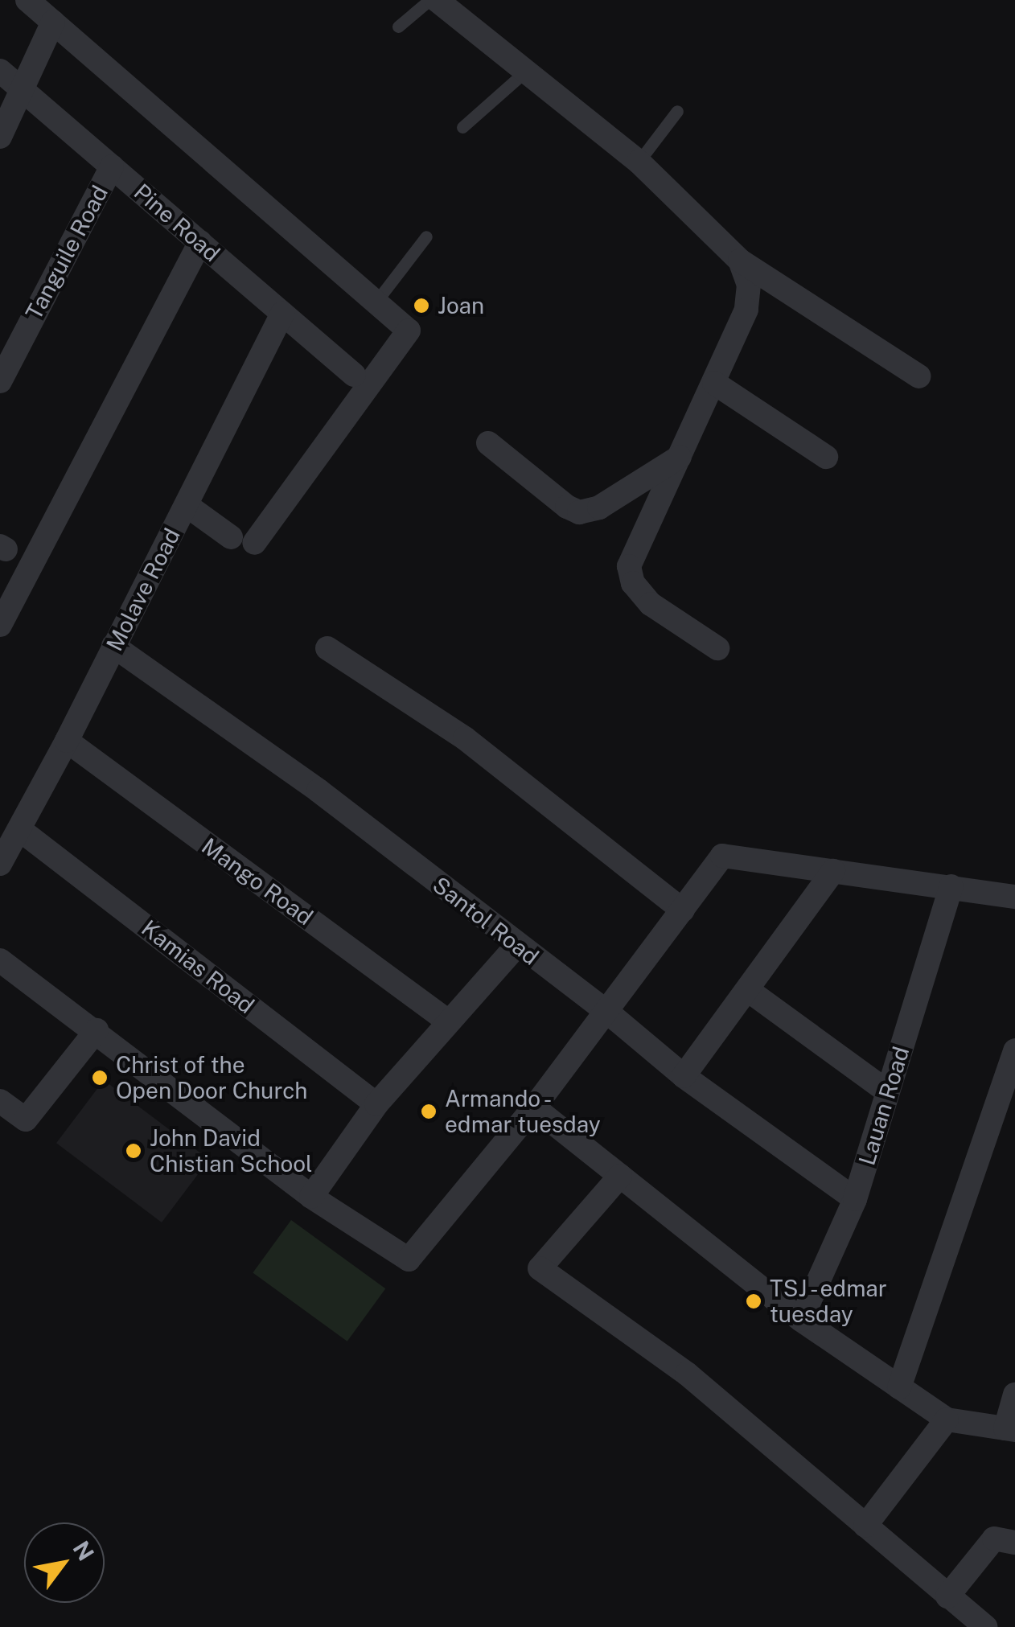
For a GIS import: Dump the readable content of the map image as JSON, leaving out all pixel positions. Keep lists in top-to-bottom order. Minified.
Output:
{"streets":{"street":["Pine Road","Tanguile Road","Molave Road","Mango Road","Santol Road","Kamias Road","Lauan Road"]},"crossings":[["Pine Road","Tanguile Road"],["Pine Road","Molave Road"],["Molave Road","Mango Road"],["Molave Road","Santol Road"],["Molave Road","Kamias Road"],["Santol Road","Lauan Road"]],"places":["Joan","Christ of the Open Door Church","Armando - edmar tuesday","John David Chistian School","TSJ - edmar tuesday"],"north":"top right"}
